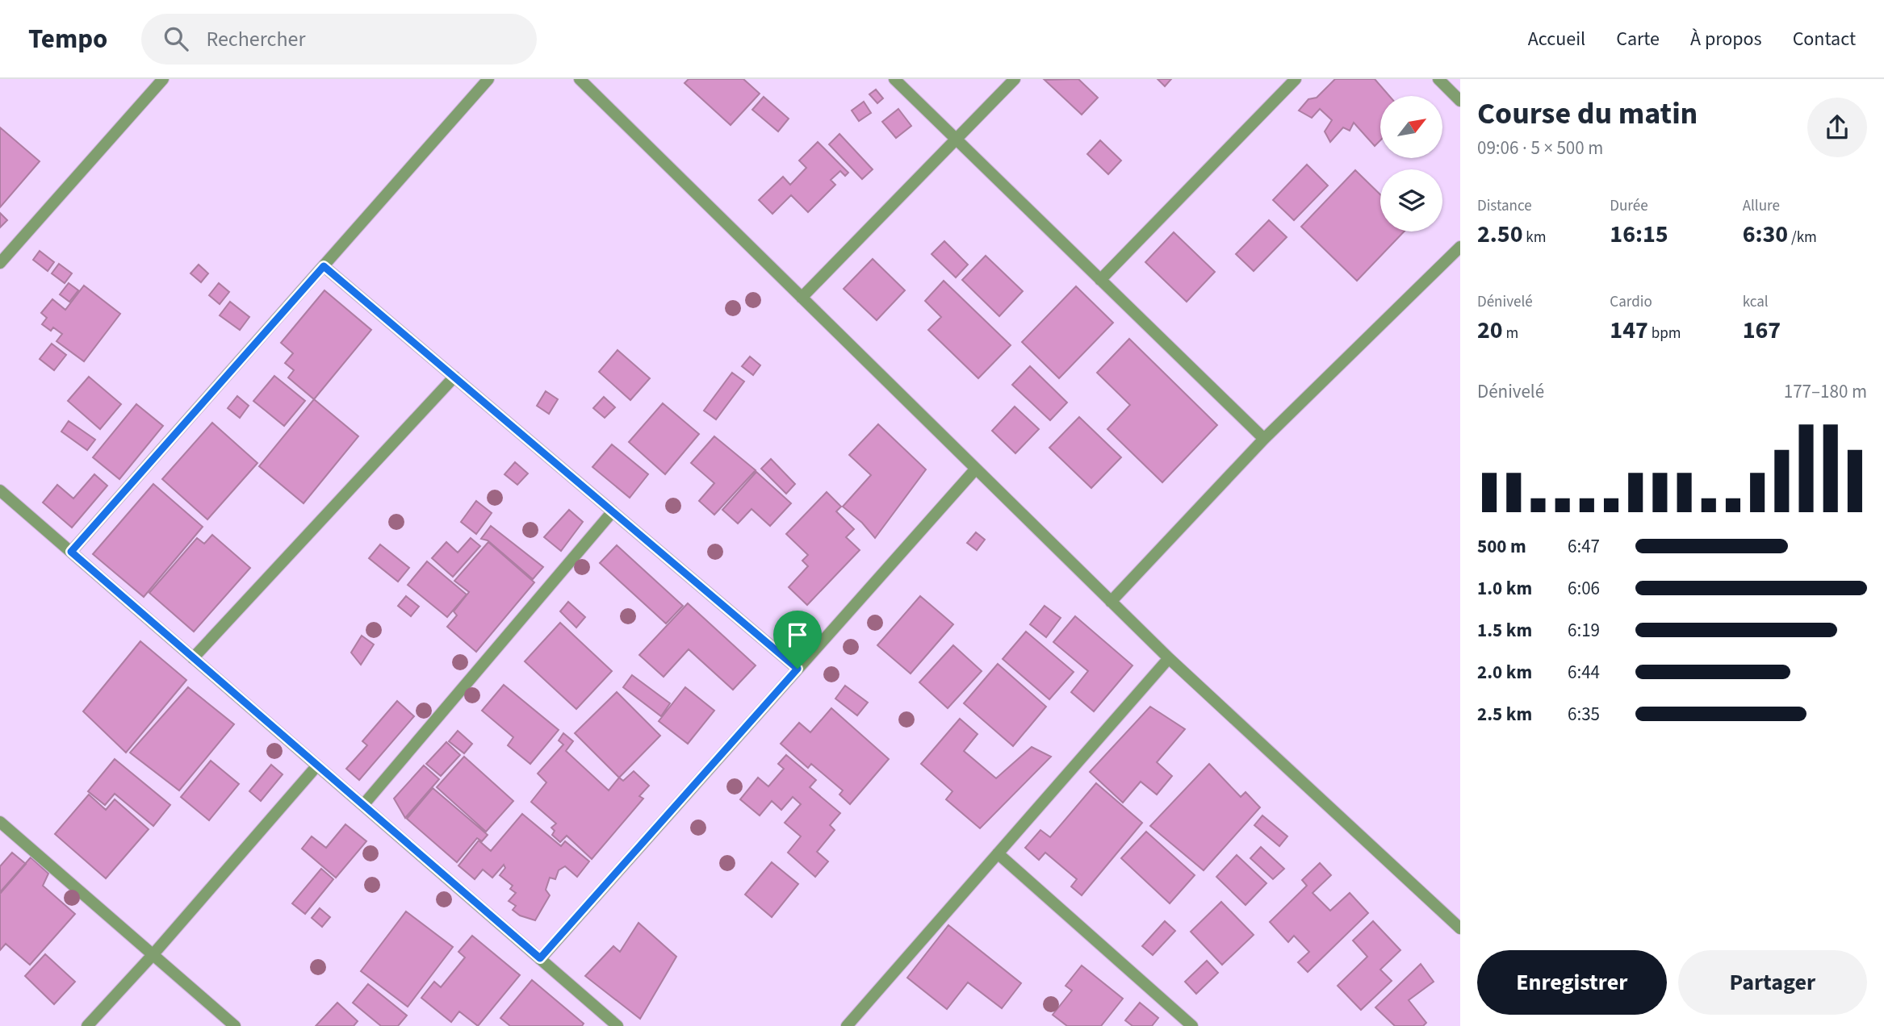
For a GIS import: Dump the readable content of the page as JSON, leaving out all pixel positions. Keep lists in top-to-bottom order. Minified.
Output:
{"north":"top right","page":{"header":"Tempo","search":"Rechercher","nav":["Accueil","Carte","À propos","Contact"],"heading":["Course du matin","09:06 · 5 × 500 m"],"stats":[["Distance","2.50 km"],["Durée","16:15"],["Allure","6:30 /km"],["Dénivelé","20 m"],["Cardio","147 bpm"],["kcal","167"]],"chart":["Dénivelé","177–180 m"],"list":[{"name":"500 m","note":"6:47"},{"name":"1.0 km","note":"6:06"},{"name":"1.5 km","note":"6:19"},{"name":"2.0 km","note":"6:44"},{"name":"2.5 km","note":"6:35"}],"buttons":["Enregistrer","Partager"]}}
